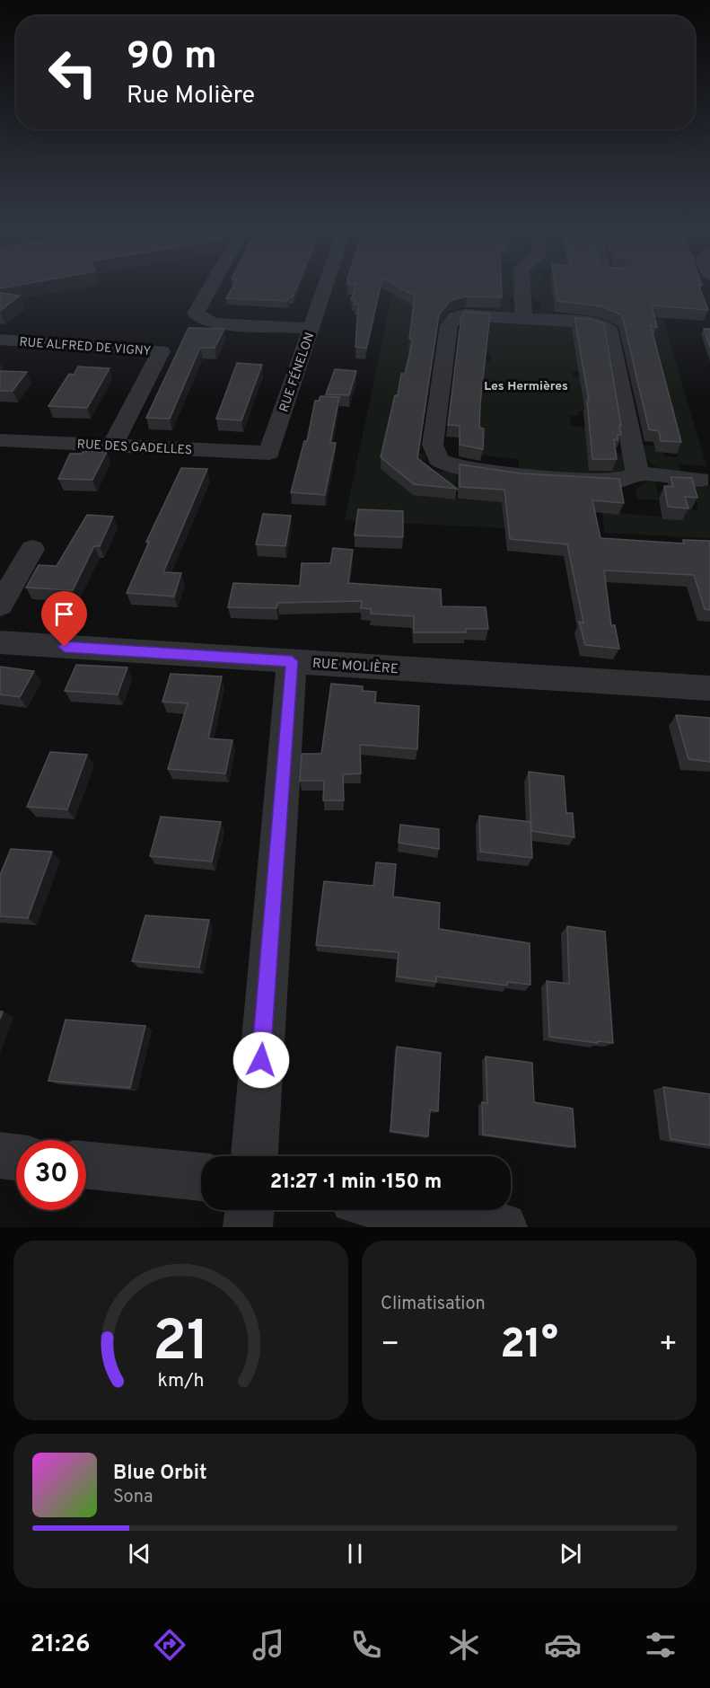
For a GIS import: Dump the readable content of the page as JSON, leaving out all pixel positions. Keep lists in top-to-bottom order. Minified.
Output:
{"streets":{"street":["RUE ALFRED DE VIGNY","RUE FÉNELON","RUE DES GADELLES","RUE MOLIÈRE"]},"crossings":[["RUE ALFRED DE VIGNY","RUE DES GADELLES"],["RUE FÉNELON","RUE DES GADELLES"]],"districts":["Les Hermières"],"page":{"turn":["90 m","Rue Molière"],"limit":"30","trip":"21:27 · 1 min · 150 m","tile":"Climatisation","heat":["−","21°","+"],"song":["Blue Orbit","Sona"],"tabs":"21:26","gauge":["21","km/h"]}}
